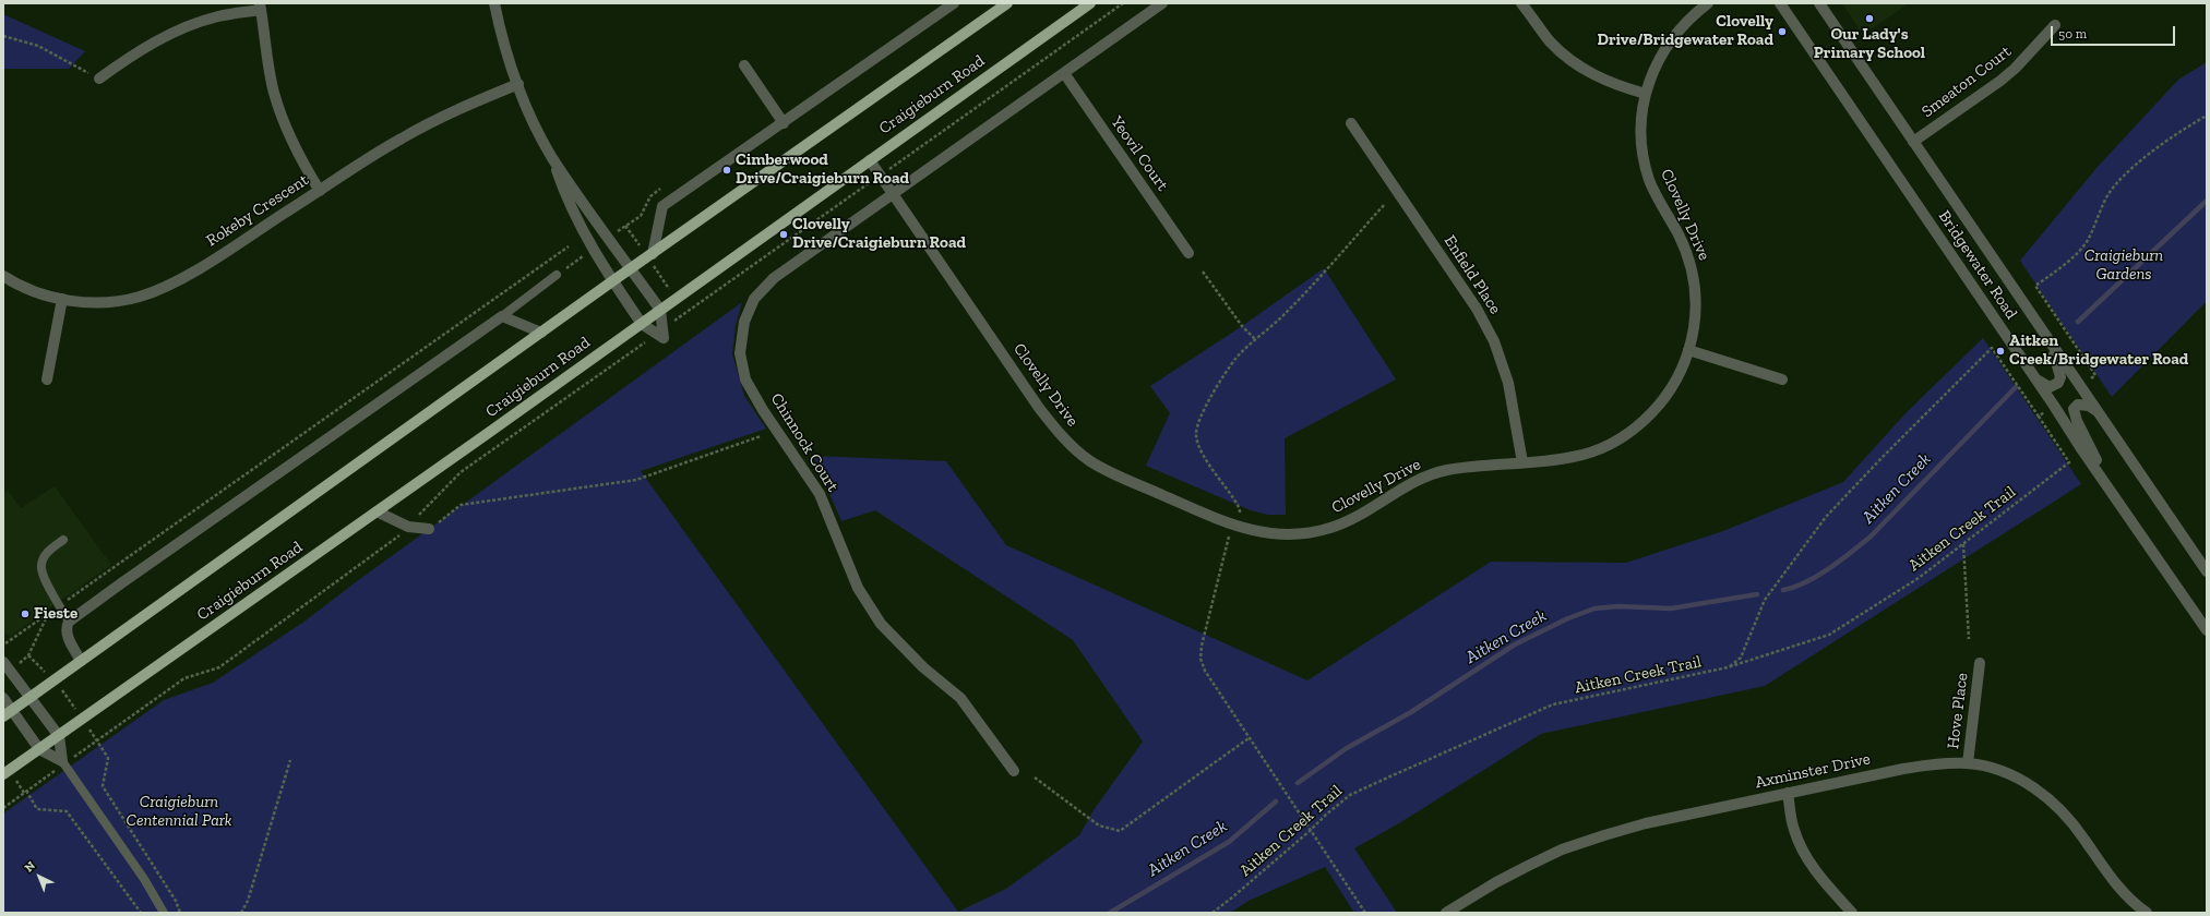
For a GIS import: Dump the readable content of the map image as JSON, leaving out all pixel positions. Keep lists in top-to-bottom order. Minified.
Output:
{"streets":{"main road":["Craigieburn Road"],"street":["Smeaton Court","Yeovil Court","Rokeby Crescent","Clovelly Drive","Bridgewater Road","Enfield Place","Chinnock Court","Hove Place","Axminster Drive"],"path":["Aitken Creek Trail"]},"crossings":[["Smeaton Court","Bridgewater Road"],["Craigieburn Road","Clovelly Drive"],["Yeovil Court","Chinnock Court"],["Clovelly Drive","Enfield Place"],["Clovelly Drive","Chinnock Court"],["Hove Place","Axminster Drive"]],"water":["Aitken Creek"],"parks":["Craigieburn Gardens","Craigieburn Centennial Park"],"places":["Our Lady's Primary School","Clovelly Drive/Bridgewater Road","Cimberwood Drive/Craigieburn Road","Clovelly Drive/Craigieburn Road","Aitken Creek/Bridgewater Road","Fieste"],"scale_bar":"50 m","north":"top left"}
